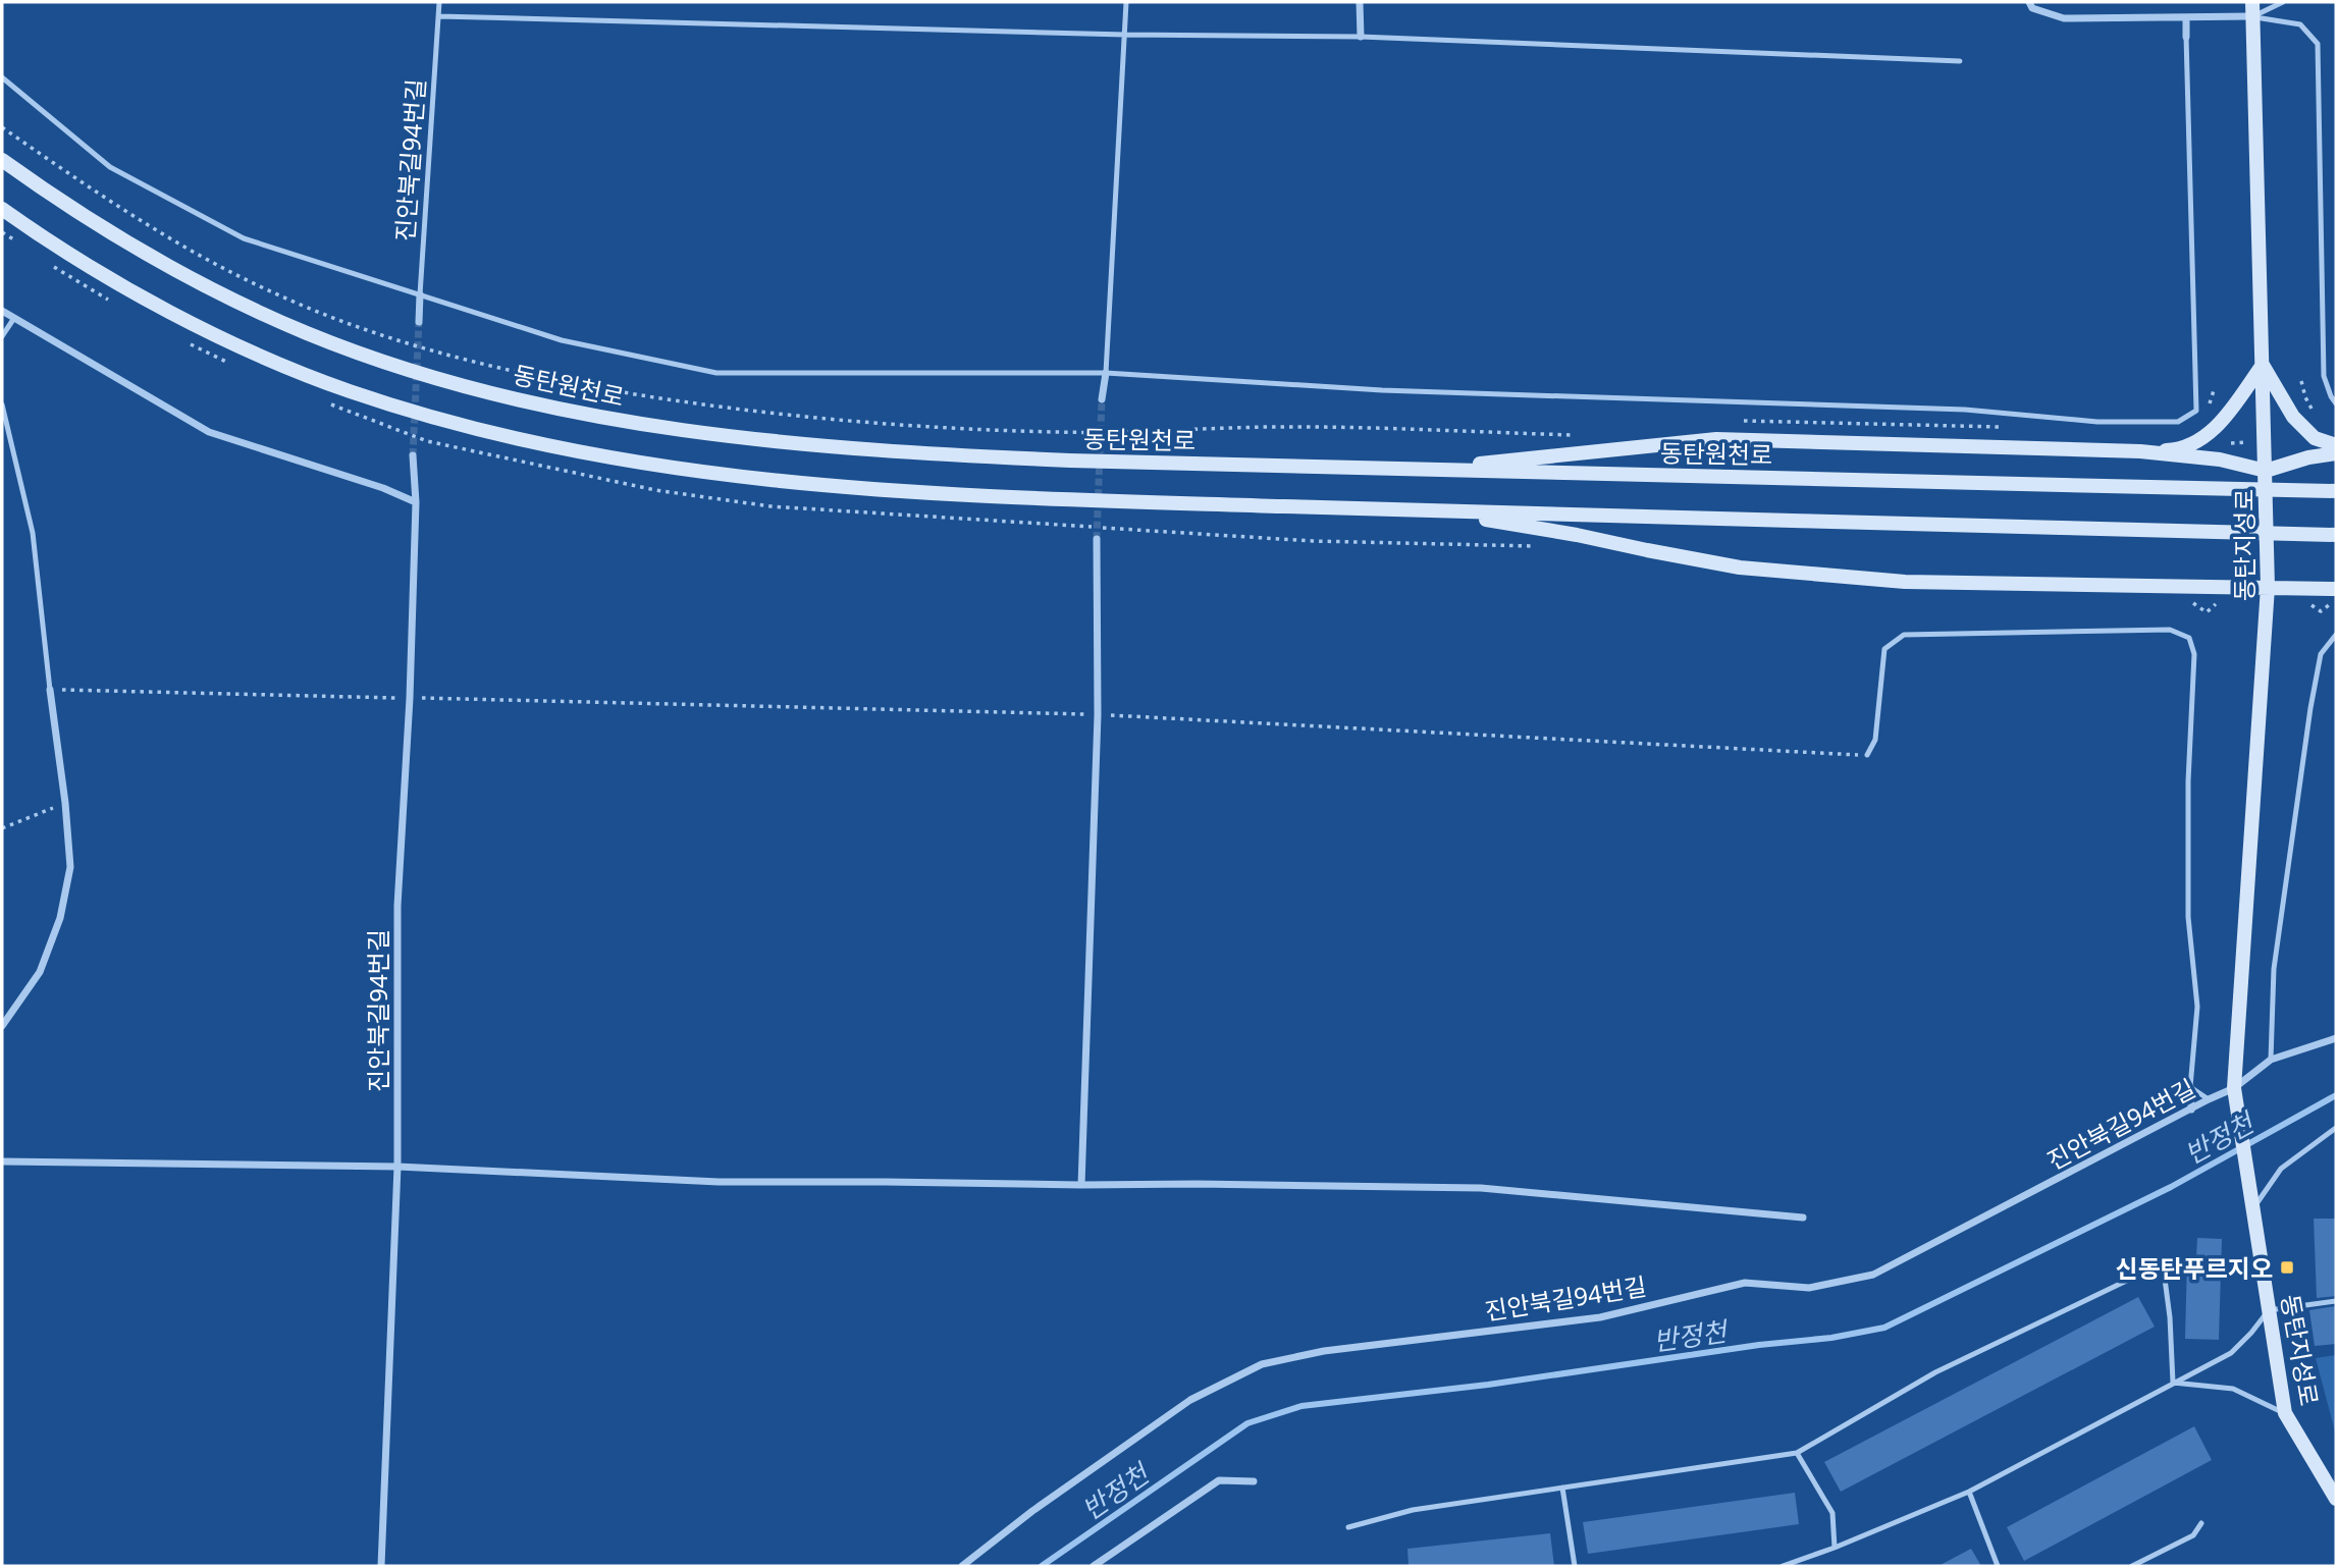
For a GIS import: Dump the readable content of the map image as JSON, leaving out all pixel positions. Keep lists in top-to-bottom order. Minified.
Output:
{"streets":{"main road":["동탄원천로","동탄지성로"],"street":["진안북길94번길"]},"crossings":[["진안북길94번길","동탄지성로"]],"water":["반정천"],"places":{"transit":["신동탄푸르지오"]}}
